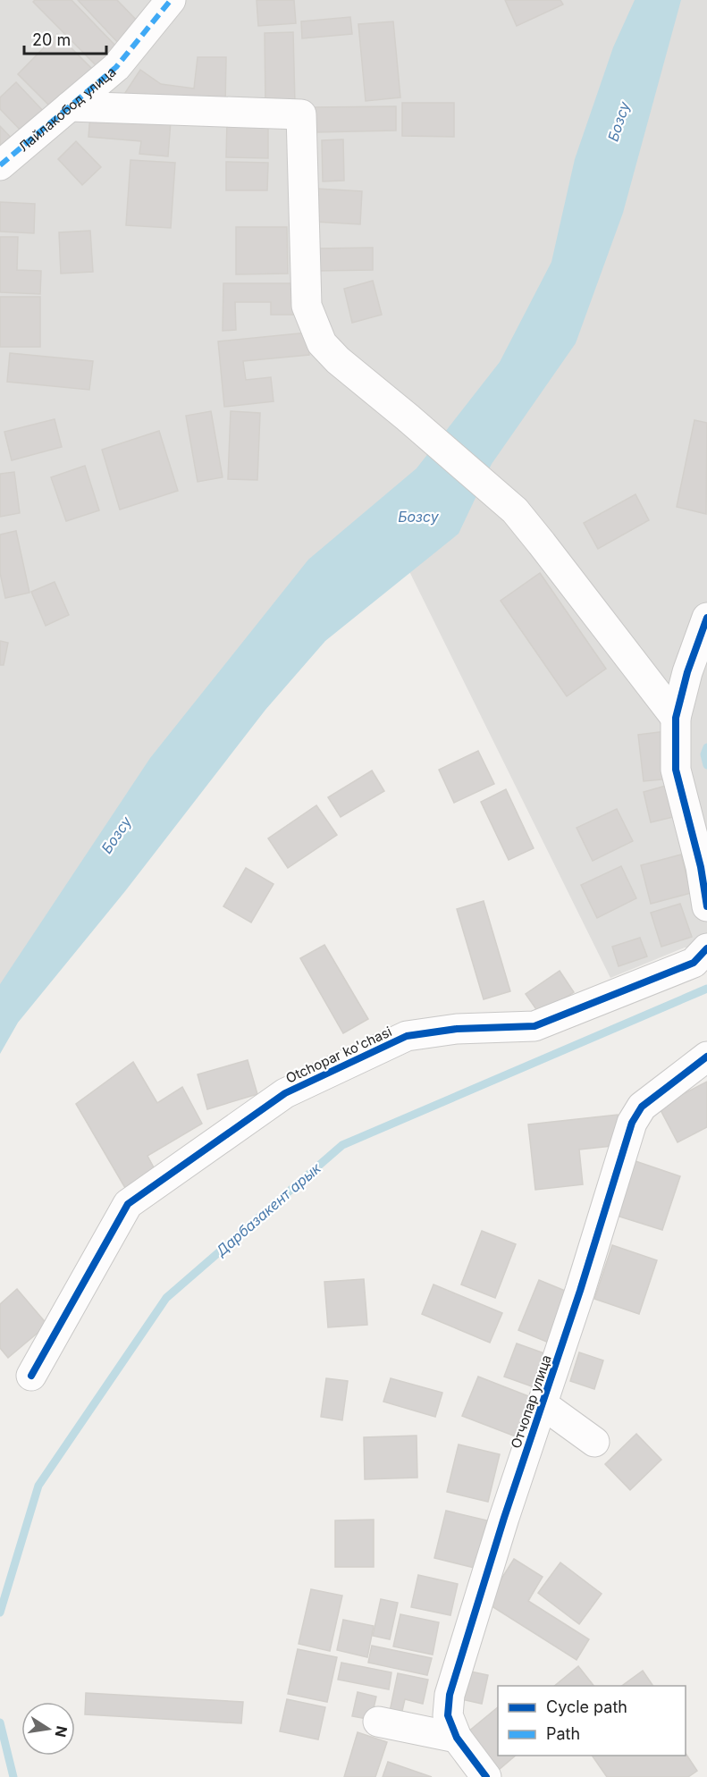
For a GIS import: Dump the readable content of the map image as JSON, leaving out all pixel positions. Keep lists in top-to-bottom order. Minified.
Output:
{"streets":{"street":["Лайлакобод улица","Otchopar ko'chasi","Отчопар улица"]},"water":["Бозсу","Дарбазакент арык"],"legend":["Cycle path","Path"],"scale_bar":"20 m","north":"right"}
